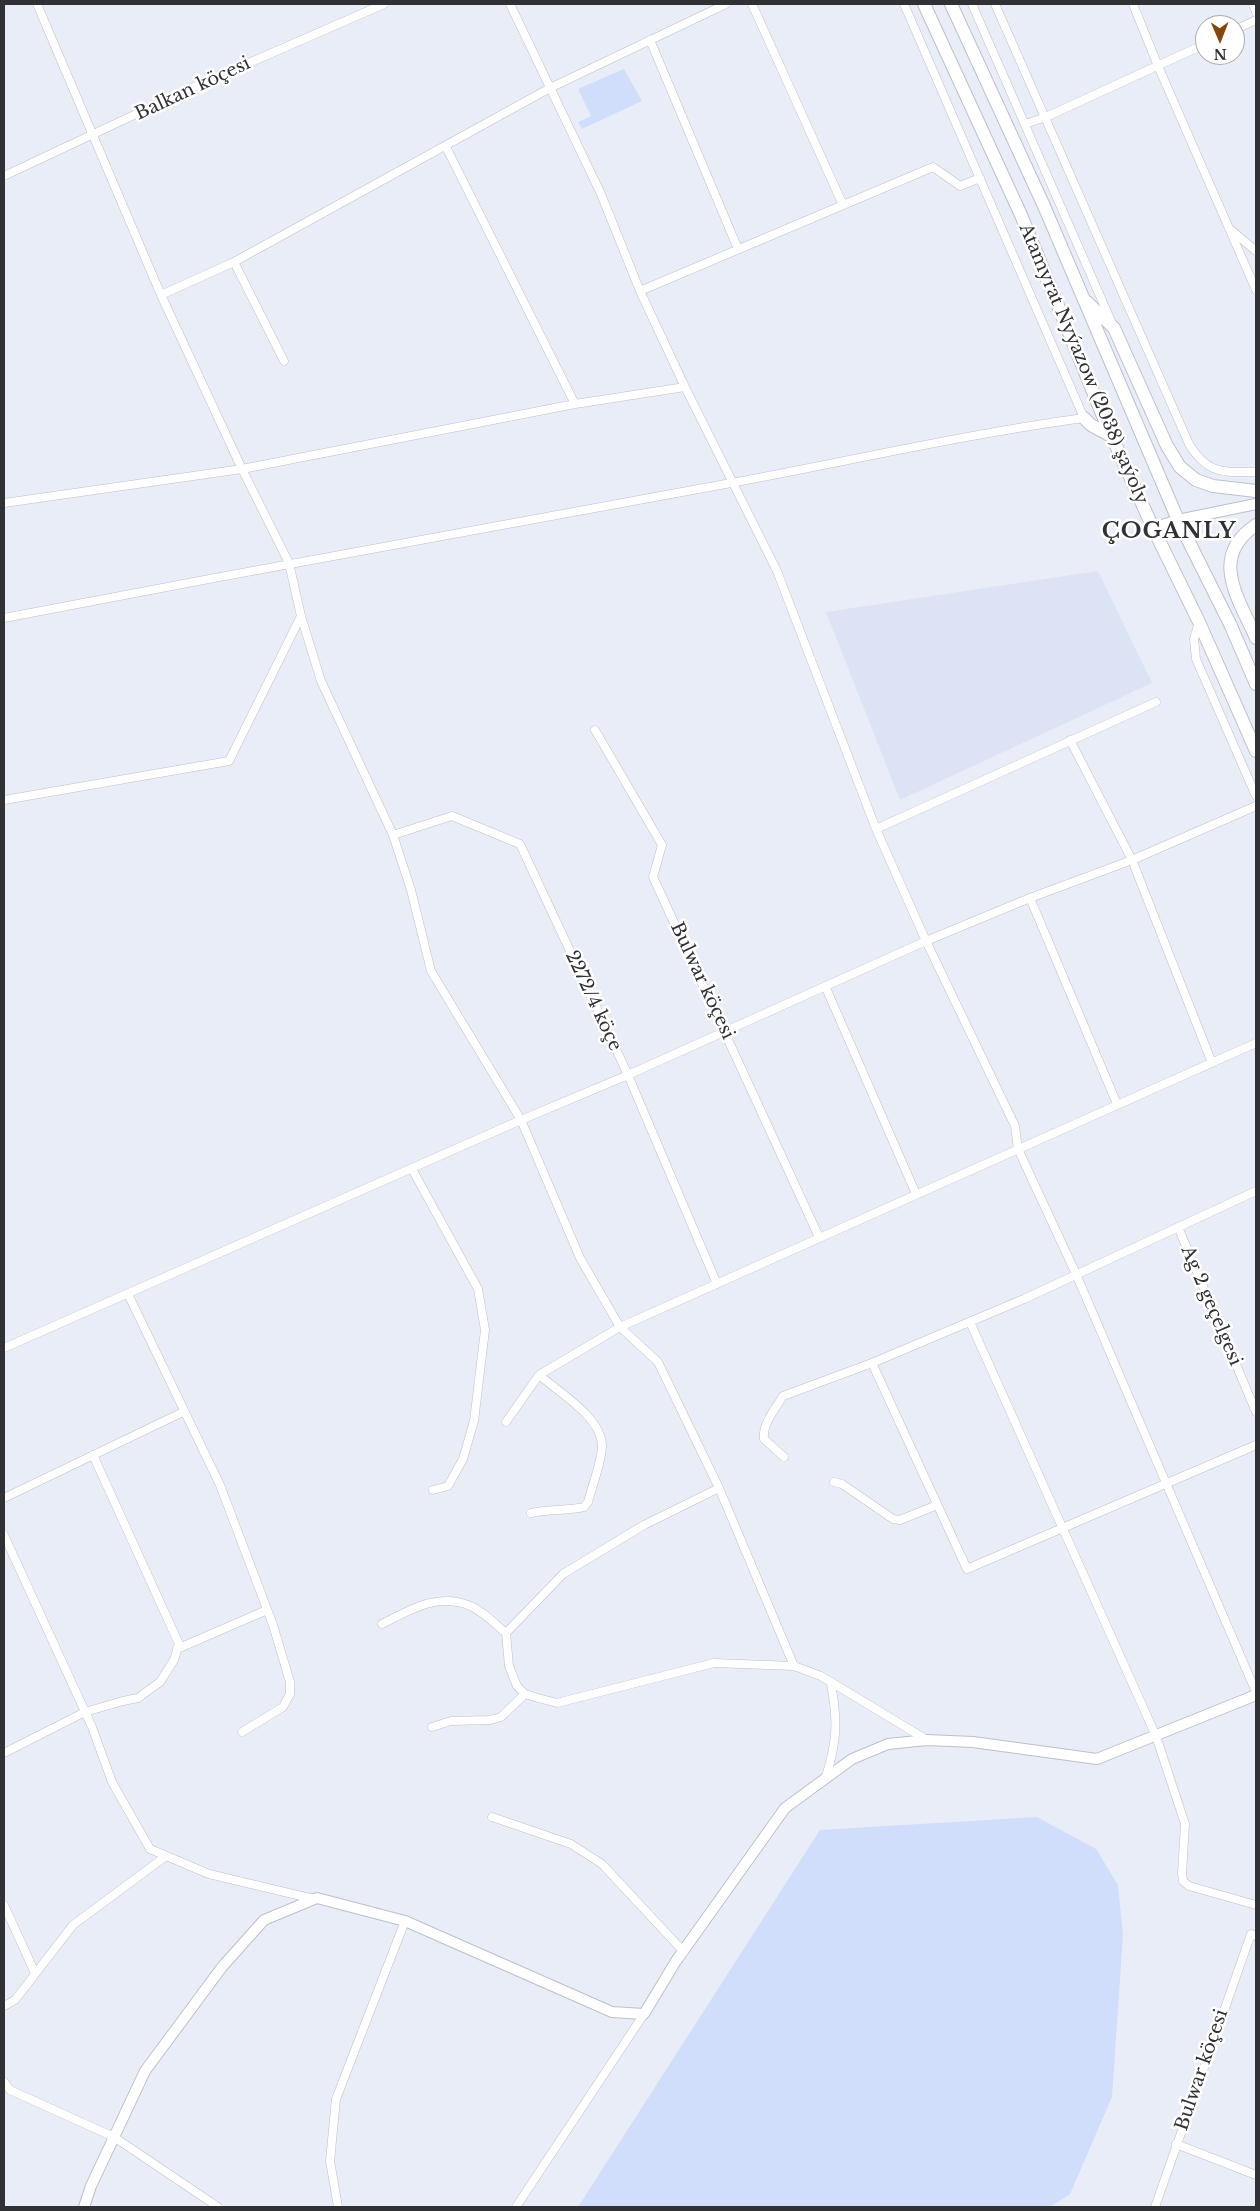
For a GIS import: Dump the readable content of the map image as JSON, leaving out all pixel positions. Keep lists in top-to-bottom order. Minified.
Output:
{"streets":{"main road":["Atamyrat Nyýazow (2038) şaýoly"],"street":["Balkan köçesi","Bulwar köçesi","2272/4 köçe","Ag 2 geçelgesi"]},"districts":["ÇOGANLY"],"north":"bottom"}
